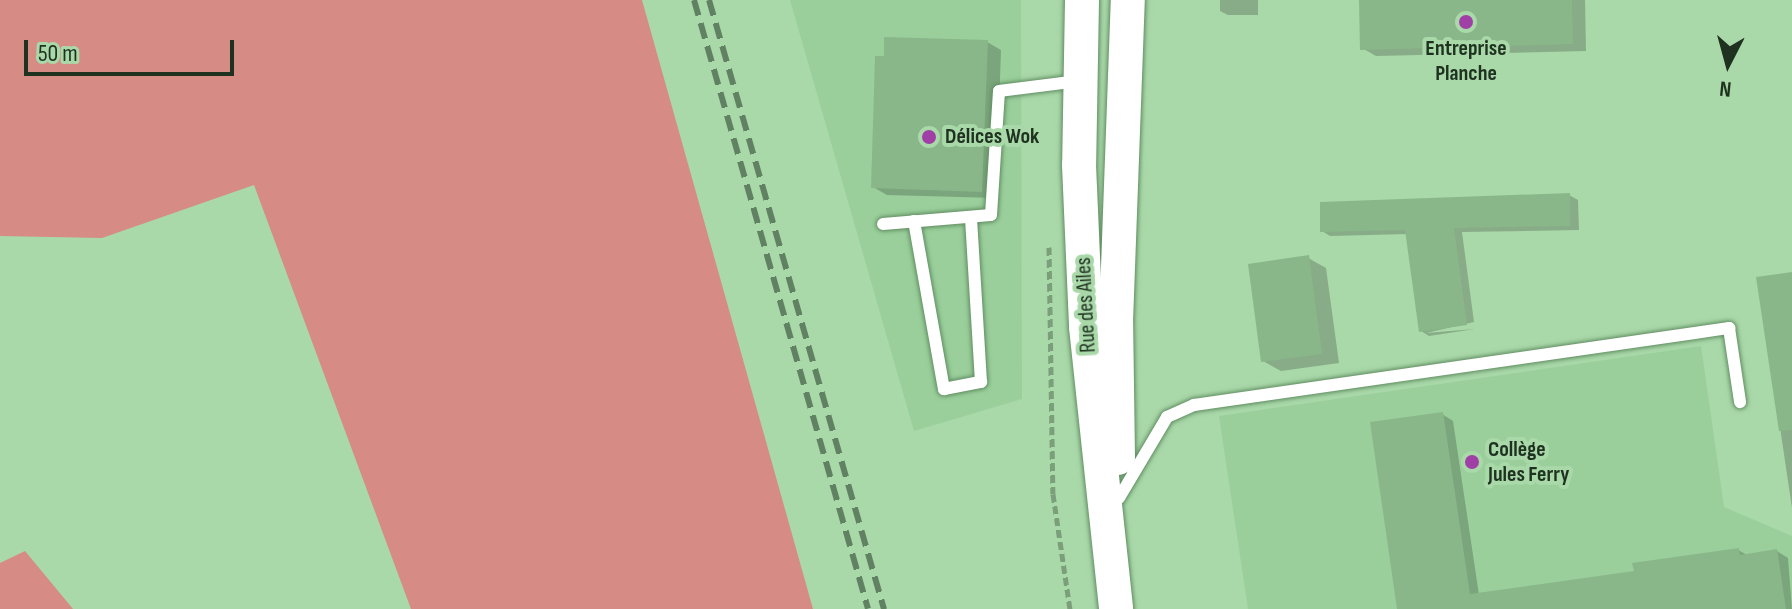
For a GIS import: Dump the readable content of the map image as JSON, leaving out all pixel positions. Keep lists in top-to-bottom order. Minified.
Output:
{"streets":{"main road":["Rue des Ailes"]},"places":["Entreprise Planche","Délices Wok","Collège Jules Ferry"],"scale_bar":"50 m","north":"bottom"}
